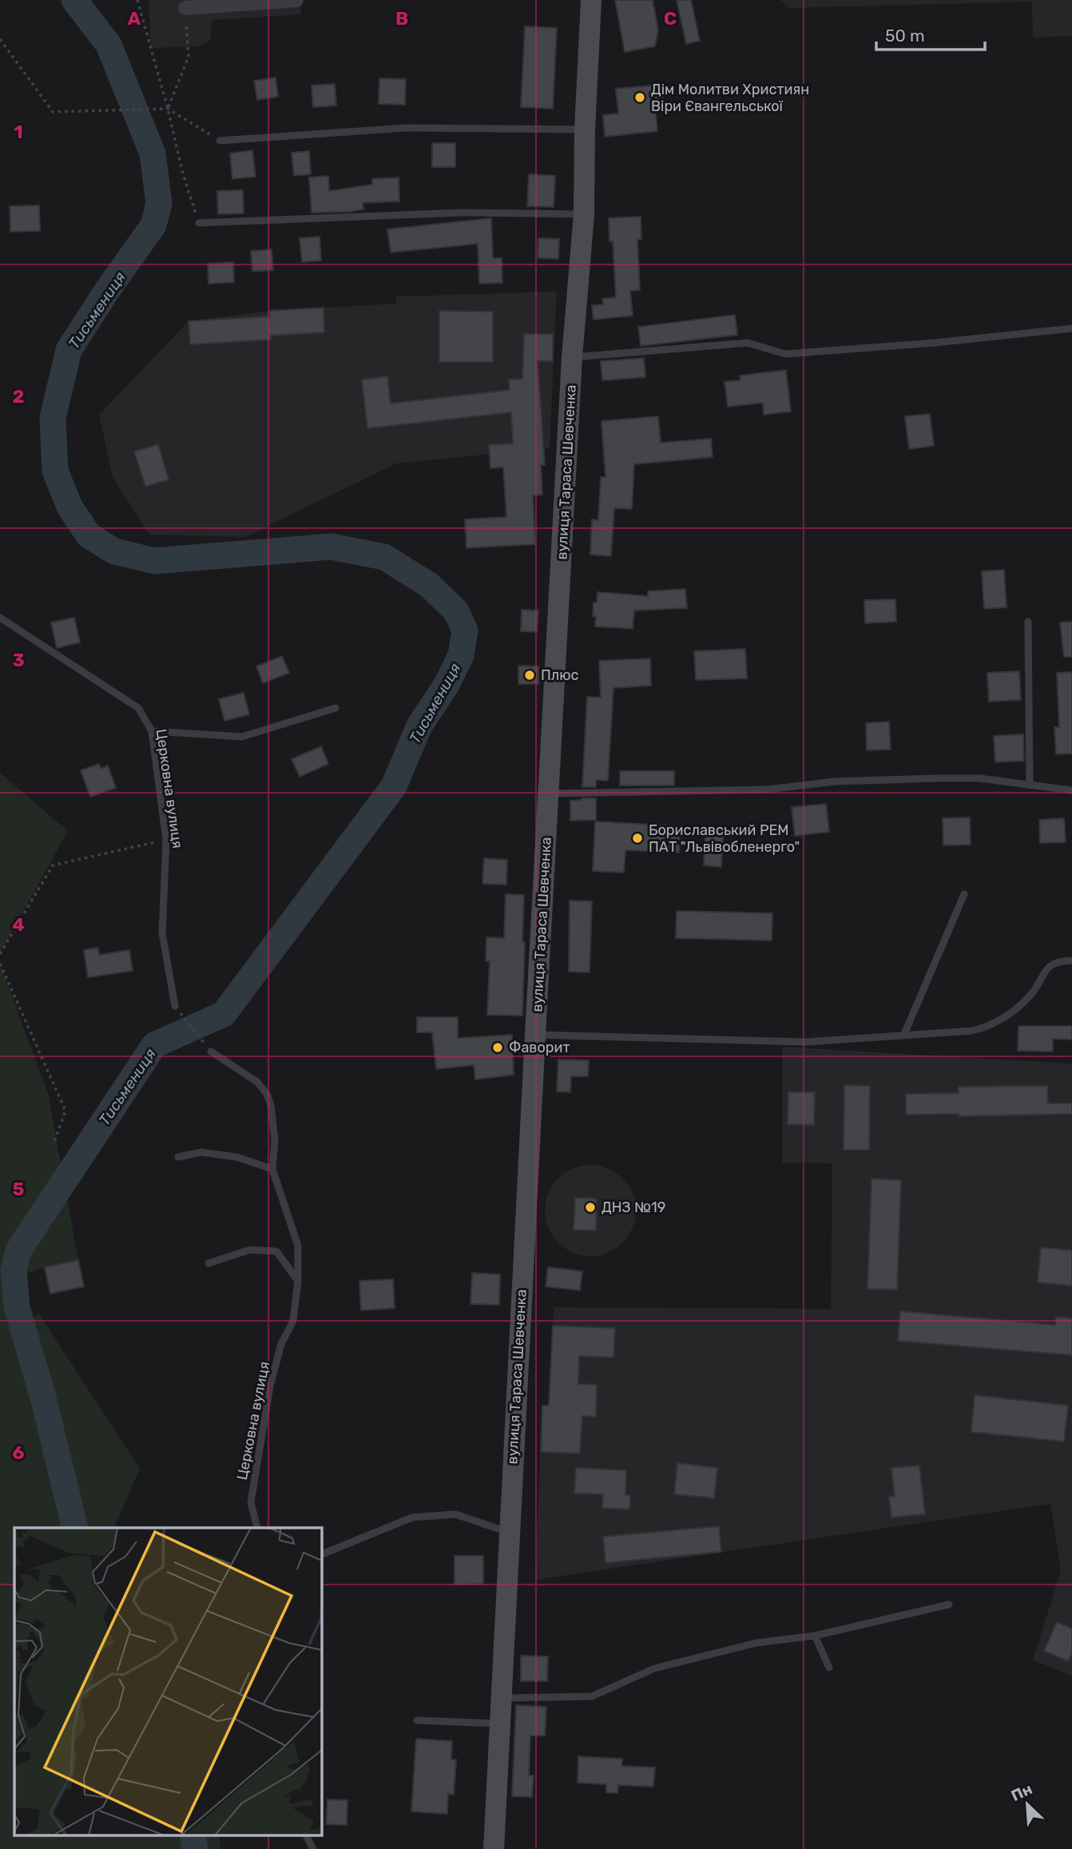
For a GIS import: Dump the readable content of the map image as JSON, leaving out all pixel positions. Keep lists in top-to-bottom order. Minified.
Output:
{"streets":{"main road":["вулиця Тараса Шевченка"],"lane":["Церковна вулиця"]},"water":["Тисьмениця"],"places":["Дім Молитви Християн Віри Євангельської","Плюс","Бориславський РЕМ ПАТ \"Львівобленерго\"","Фаворит","ДНЗ №19"],"scale_bar":"50 m","north":"top left","grid":{"columns":["A","B","C"],"rows":["1","2","3","4","5","6"]}}
